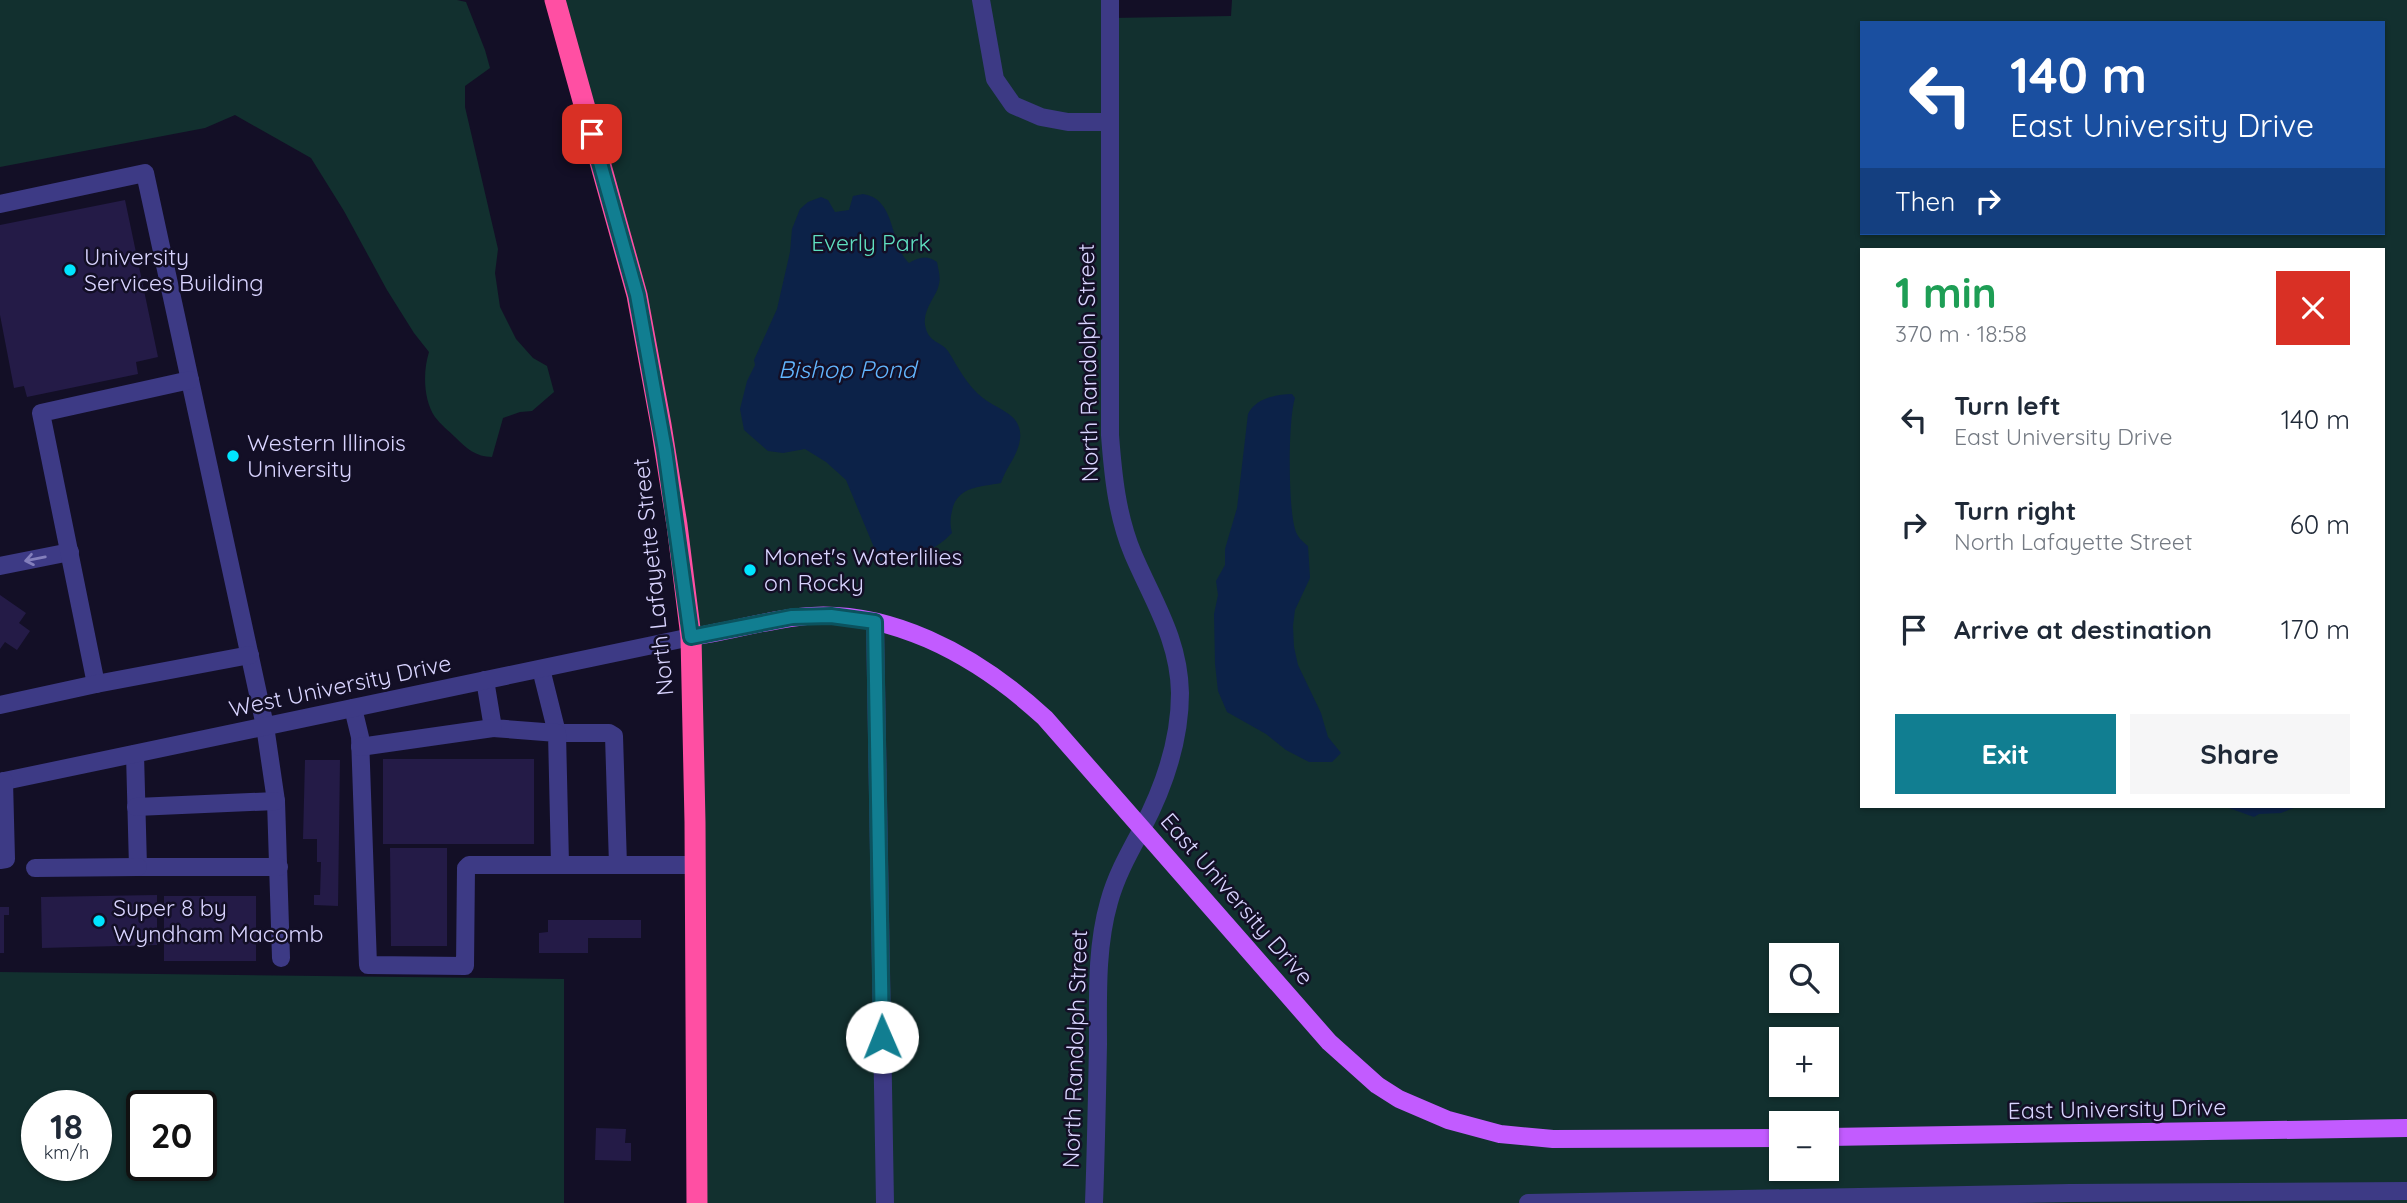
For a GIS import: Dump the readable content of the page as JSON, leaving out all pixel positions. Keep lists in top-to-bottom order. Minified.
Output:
{"streets":{"highway":["North Lafayette Street"],"main road":["East University Drive"],"street":["North Randolph Street","West University Drive"]},"crossings":[["North Randolph Street","East University Drive"],["North Lafayette Street","West University Drive"],["North Lafayette Street","East University Drive"],["West University Drive","East University Drive"]],"water":["Bishop Pond"],"parks":["Everly Park"],"places":["University Services Building","Western Illinois University","Monet's Waterlilies on Rocky","Super 8 by Wyndham Macomb"],"page":{"turn":["140 m","East University Drive"],"then":"Then","heading":["1 min","370 m · 18:58"],"list":[{"name":"Turn left","note":"East University Drive","value":"140 m"},{"name":"Turn right","note":"North Lafayette Street","value":"60 m"},{"name":"Arrive at destination","value":"170 m"}],"buttons":["Exit","Share"],"map_buttons":["+","−"],"speed":"18 km/h","limit":"20"}}
